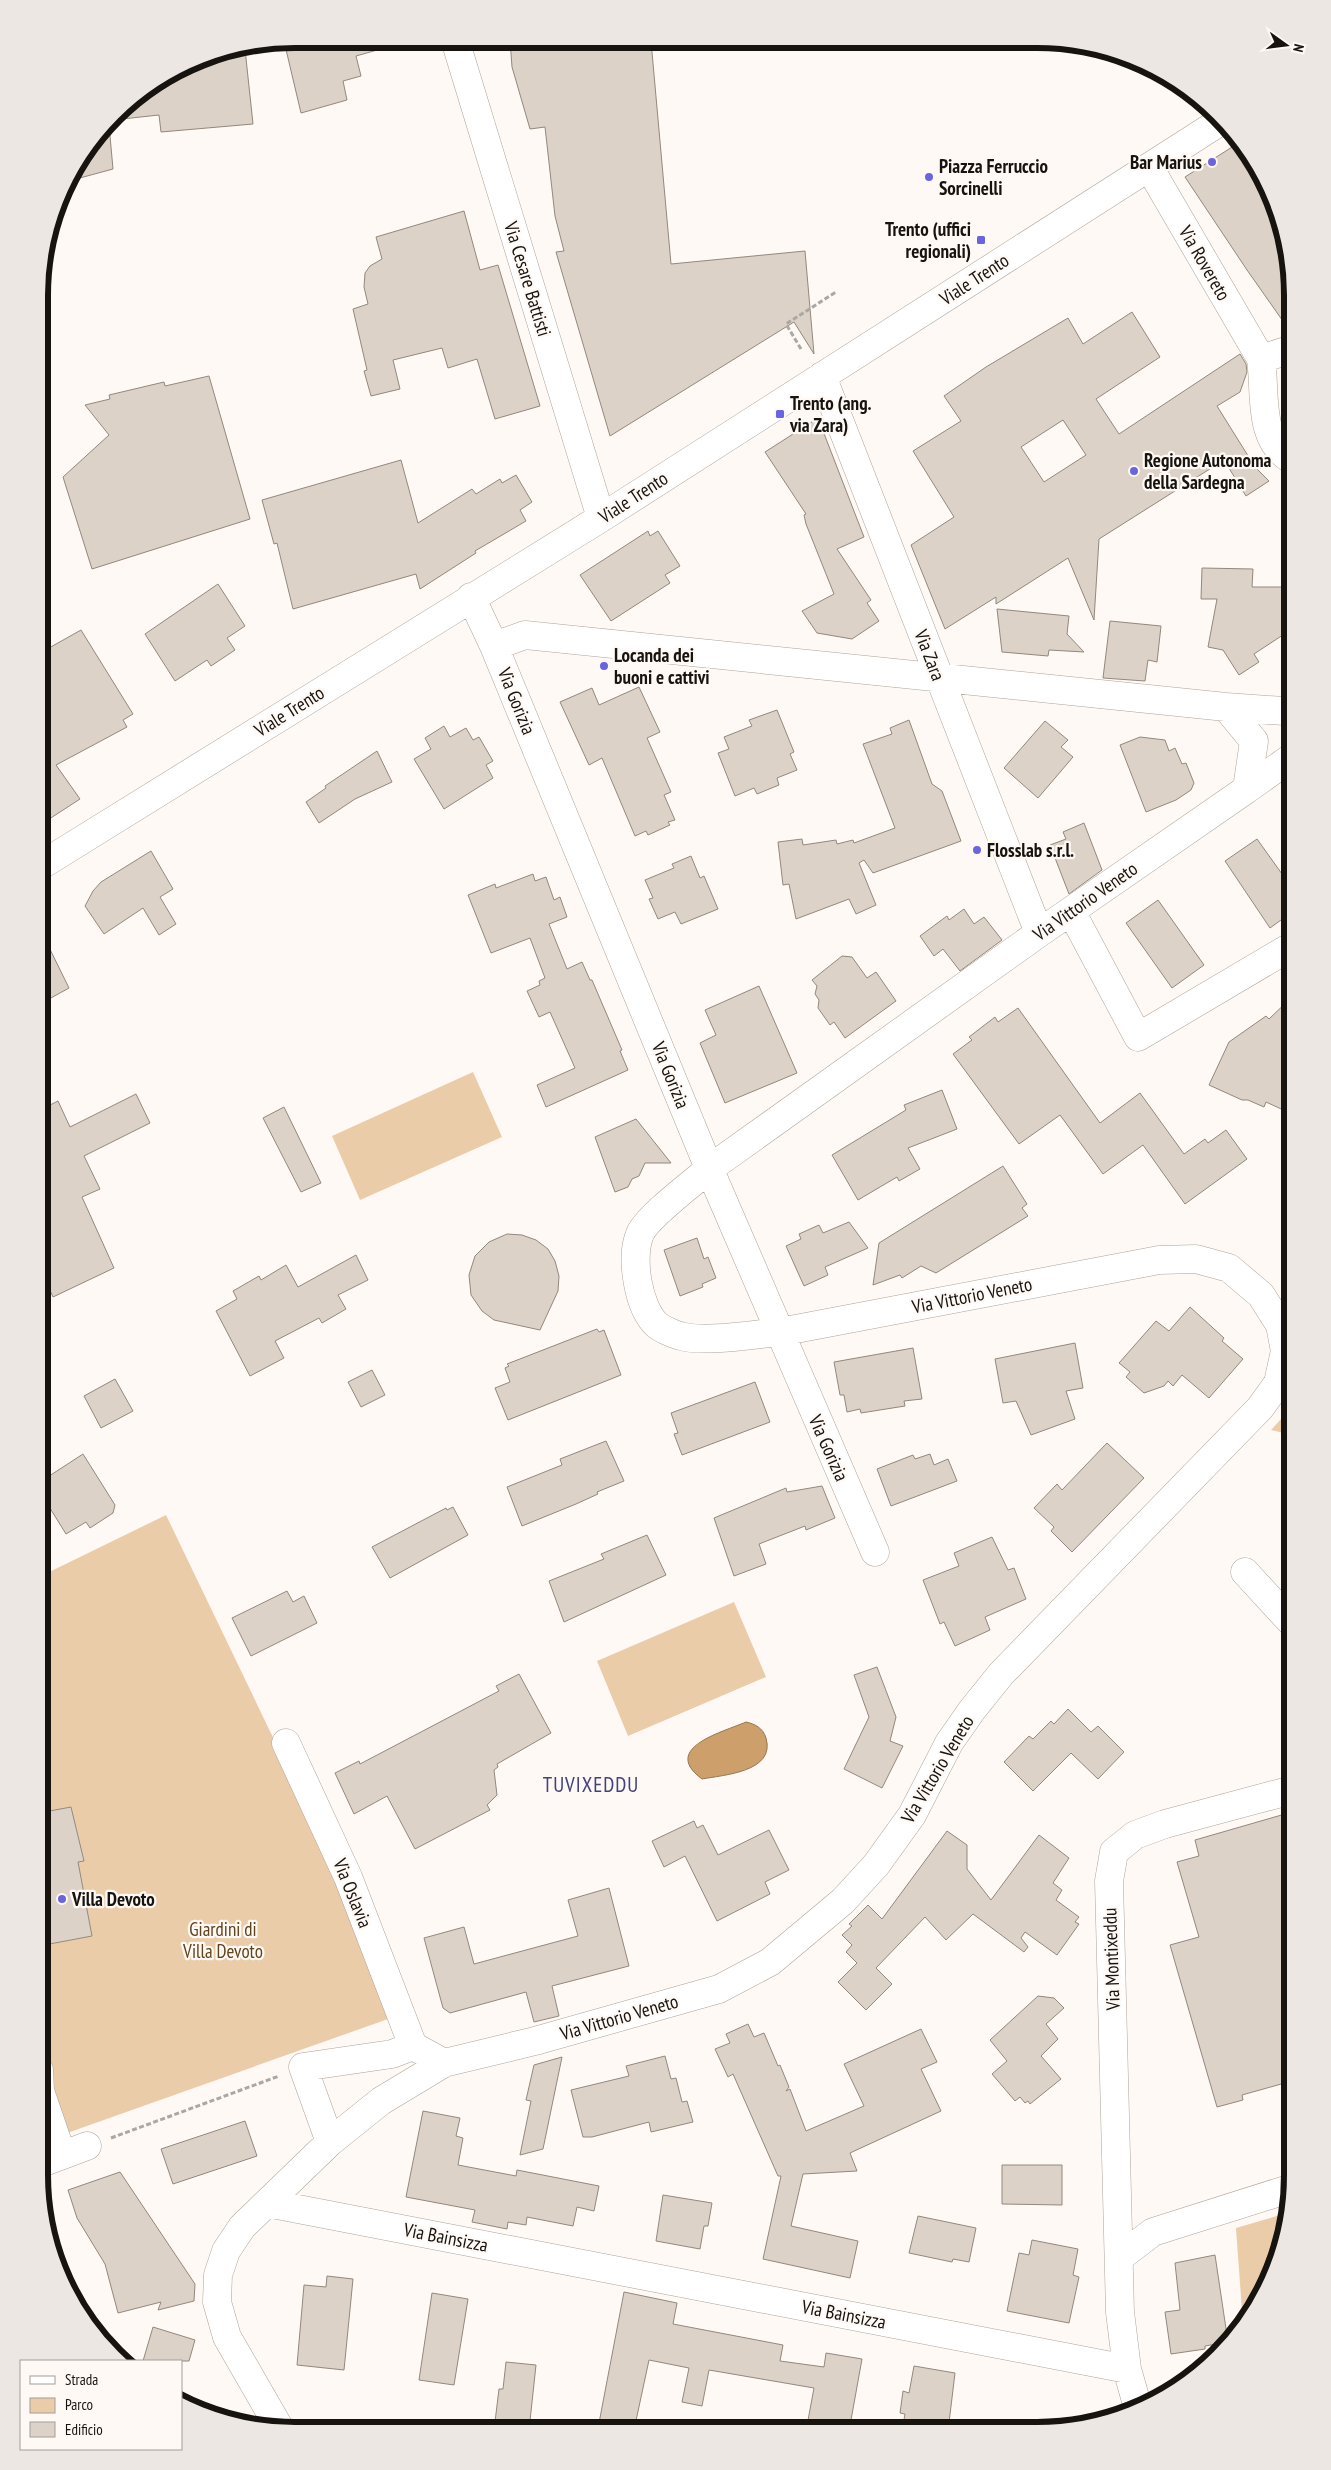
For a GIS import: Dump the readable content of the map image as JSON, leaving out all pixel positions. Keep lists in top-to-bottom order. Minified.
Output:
{"streets":{"street":["Via Rovereto","Via Cesare Battisti","Viale Trento","Via Zara","Via Gorizia","Via Vittorio Veneto","Via Oslavia","Via Montixeddu","Via Bainsizza"]},"crossings":[["Via Rovereto","Viale Trento"],["Via Cesare Battisti","Viale Trento"],["Viale Trento","Via Zara"],["Viale Trento","Via Gorizia"],["Via Zara","Via Vittorio Veneto"],["Via Gorizia","Via Vittorio Veneto"],["Via Vittorio Veneto","Via Bainsizza"]],"districts":["TUVIXEDDU"],"parks":["Giardini di Villa Devoto"],"places":{"other":["Bar Marius","Piazza Ferruccio Sorcinelli","Regione Autonoma della Sardegna","Locanda dei buoni e cattivi","Flosslab s.r.l.","Villa Devoto"],"transit":["Trento (uffici regionali)","Trento (ang. via Zara)"]},"legend":["Strada","Parco","Edificio"],"north":"right"}
